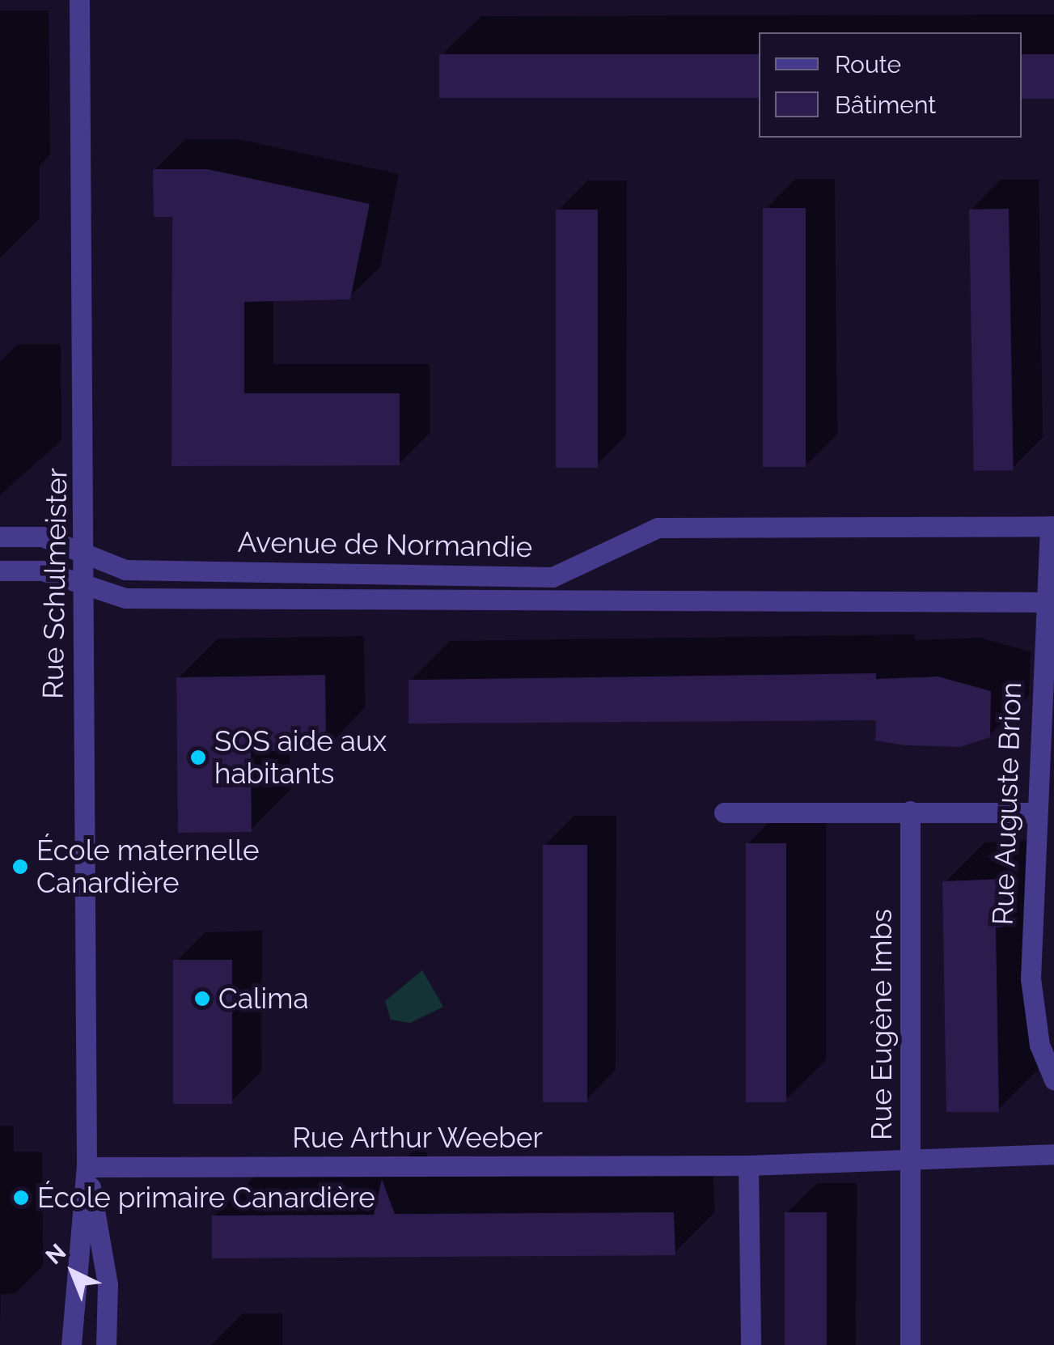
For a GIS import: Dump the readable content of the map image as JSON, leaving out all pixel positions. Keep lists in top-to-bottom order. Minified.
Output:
{"streets":{"street":["Avenue de Normandie","Rue Schulmeister","Rue Auguste Brion","Rue Eugène Imbs","Rue Arthur Weeber"]},"crossings":[["Avenue de Normandie","Rue Schulmeister"],["Avenue de Normandie","Rue Auguste Brion"],["Rue Schulmeister","Rue Arthur Weeber"],["Rue Eugène Imbs","Rue Arthur Weeber"]],"places":["SOS aide aux habitants","École maternelle Canardière","Calima","École primaire Canardière"],"legend":["Route","Bâtiment"],"north":"top left"}
